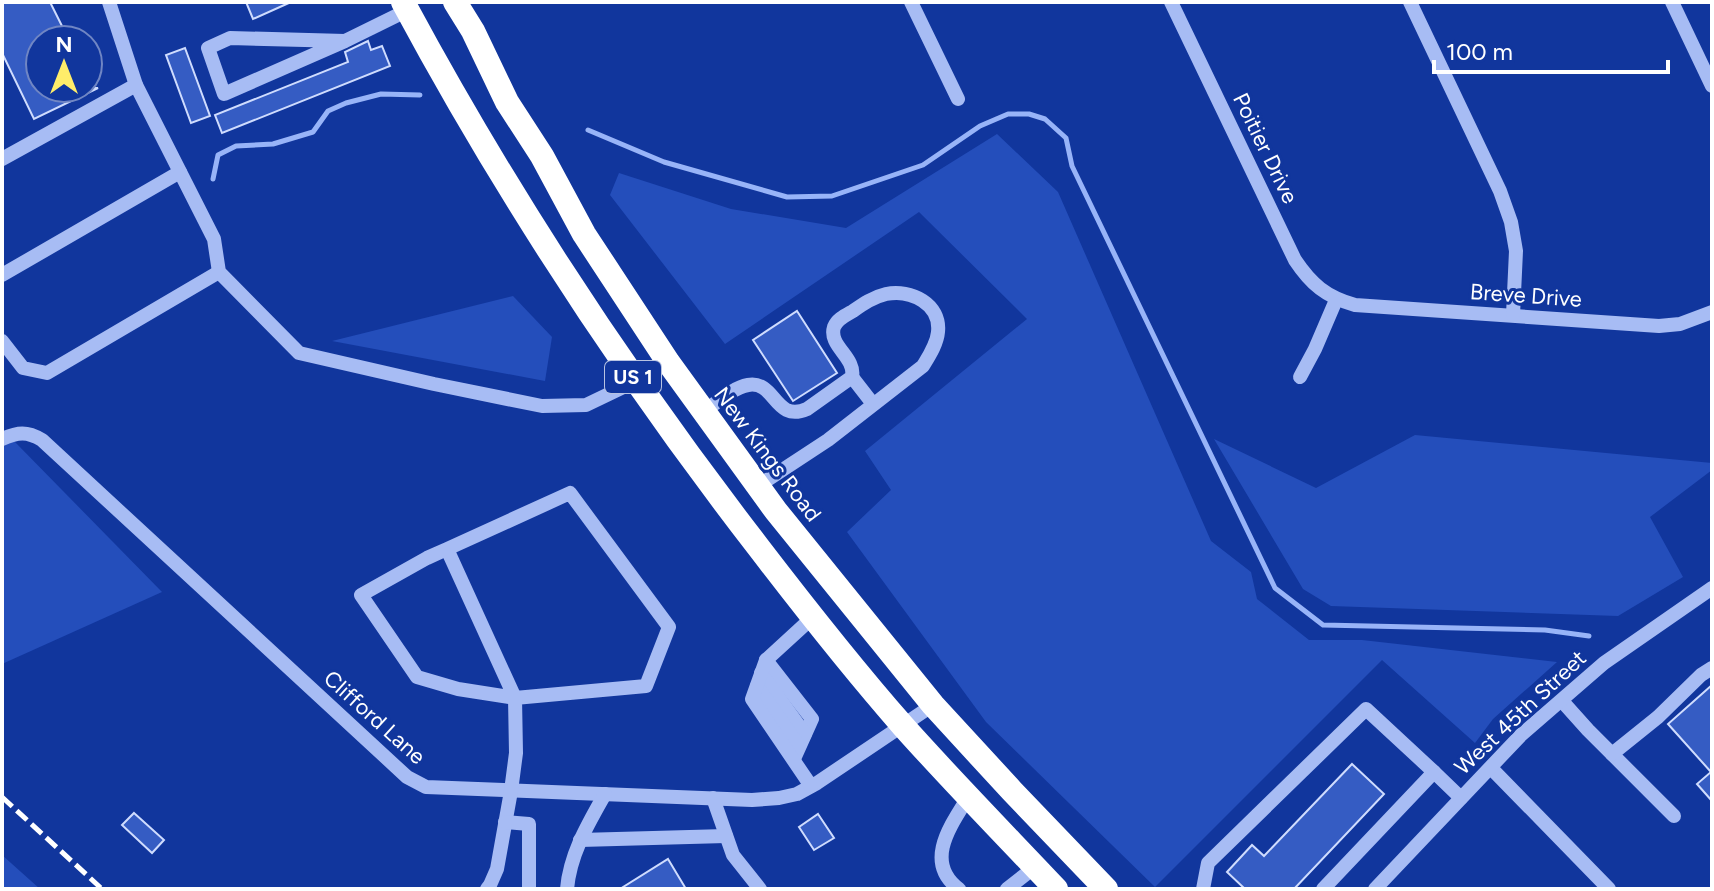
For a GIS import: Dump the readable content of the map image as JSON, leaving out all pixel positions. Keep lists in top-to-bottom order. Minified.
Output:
{"streets":{"highway":["US 1","New Kings Road"],"street":["Poitier Drive","Breve Drive","West 45th Street","Clifford Lane"]},"crossings":[["Poitier Drive","Breve Drive"],["US 1","Clifford Lane"],["New Kings Road","Clifford Lane"]],"scale_bar":"100 m","north":"top"}
